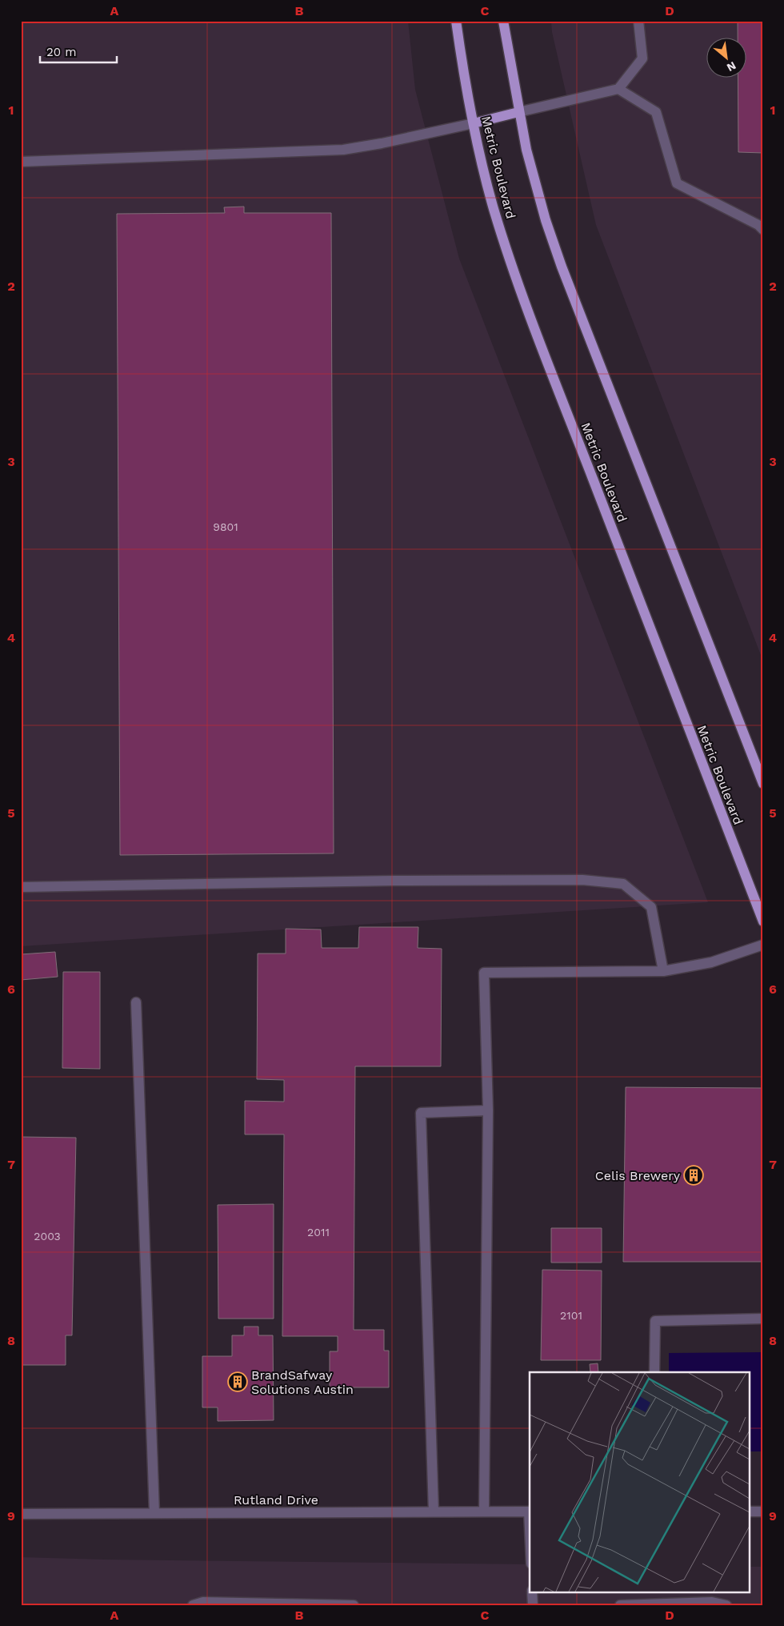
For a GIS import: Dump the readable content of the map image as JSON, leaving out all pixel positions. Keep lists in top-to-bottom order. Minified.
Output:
{"streets":{"main road":["Metric Boulevard"],"street":["Rutland Drive"]},"places":{"building":["Celis Brewery","BrandSafway Solutions Austin"]},"house_numbers":["9801","2011","2003","2101"],"scale_bar":"20 m","north":"bottom right","grid":{"columns":["A","B","C","D"],"rows":["1","2","3","4","5","6","7","8","9"]}}
